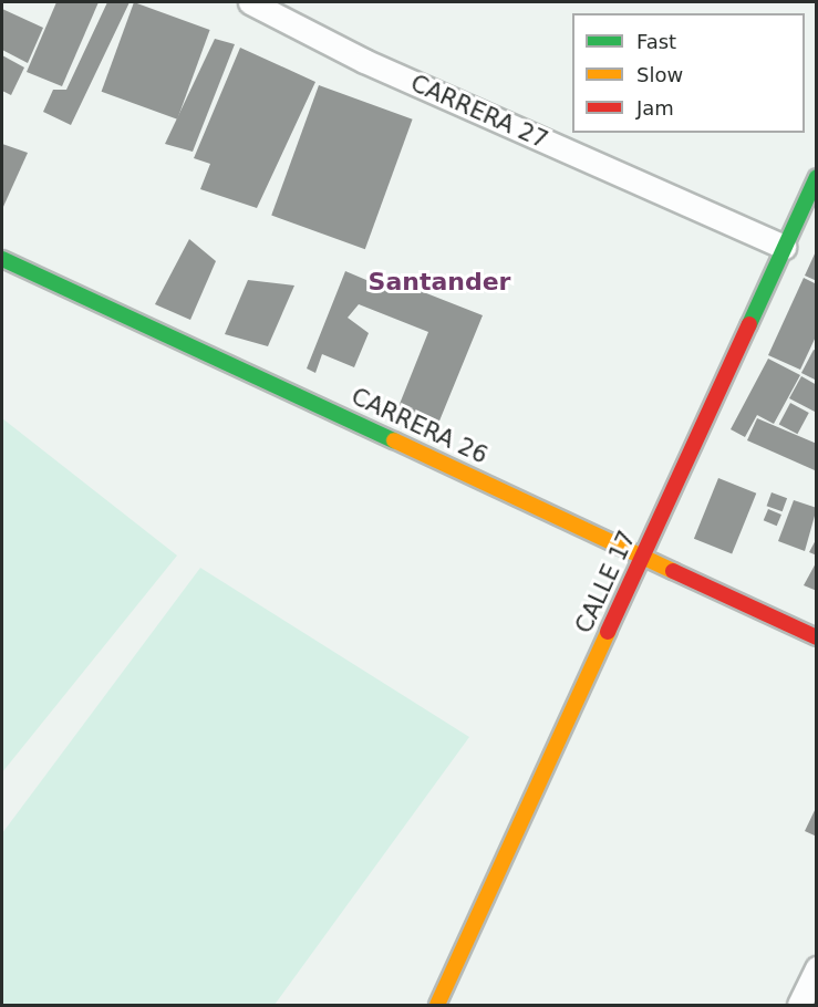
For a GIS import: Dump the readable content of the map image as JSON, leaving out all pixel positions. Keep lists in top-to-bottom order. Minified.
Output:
{"streets":{"street":["CARRERA 27","CARRERA 26","CALLE 17"]},"crossings":[["CARRERA 27","CALLE 17"],["CARRERA 26","CALLE 17"]],"districts":["Santander"],"legend":["Fast","Slow","Jam"]}
